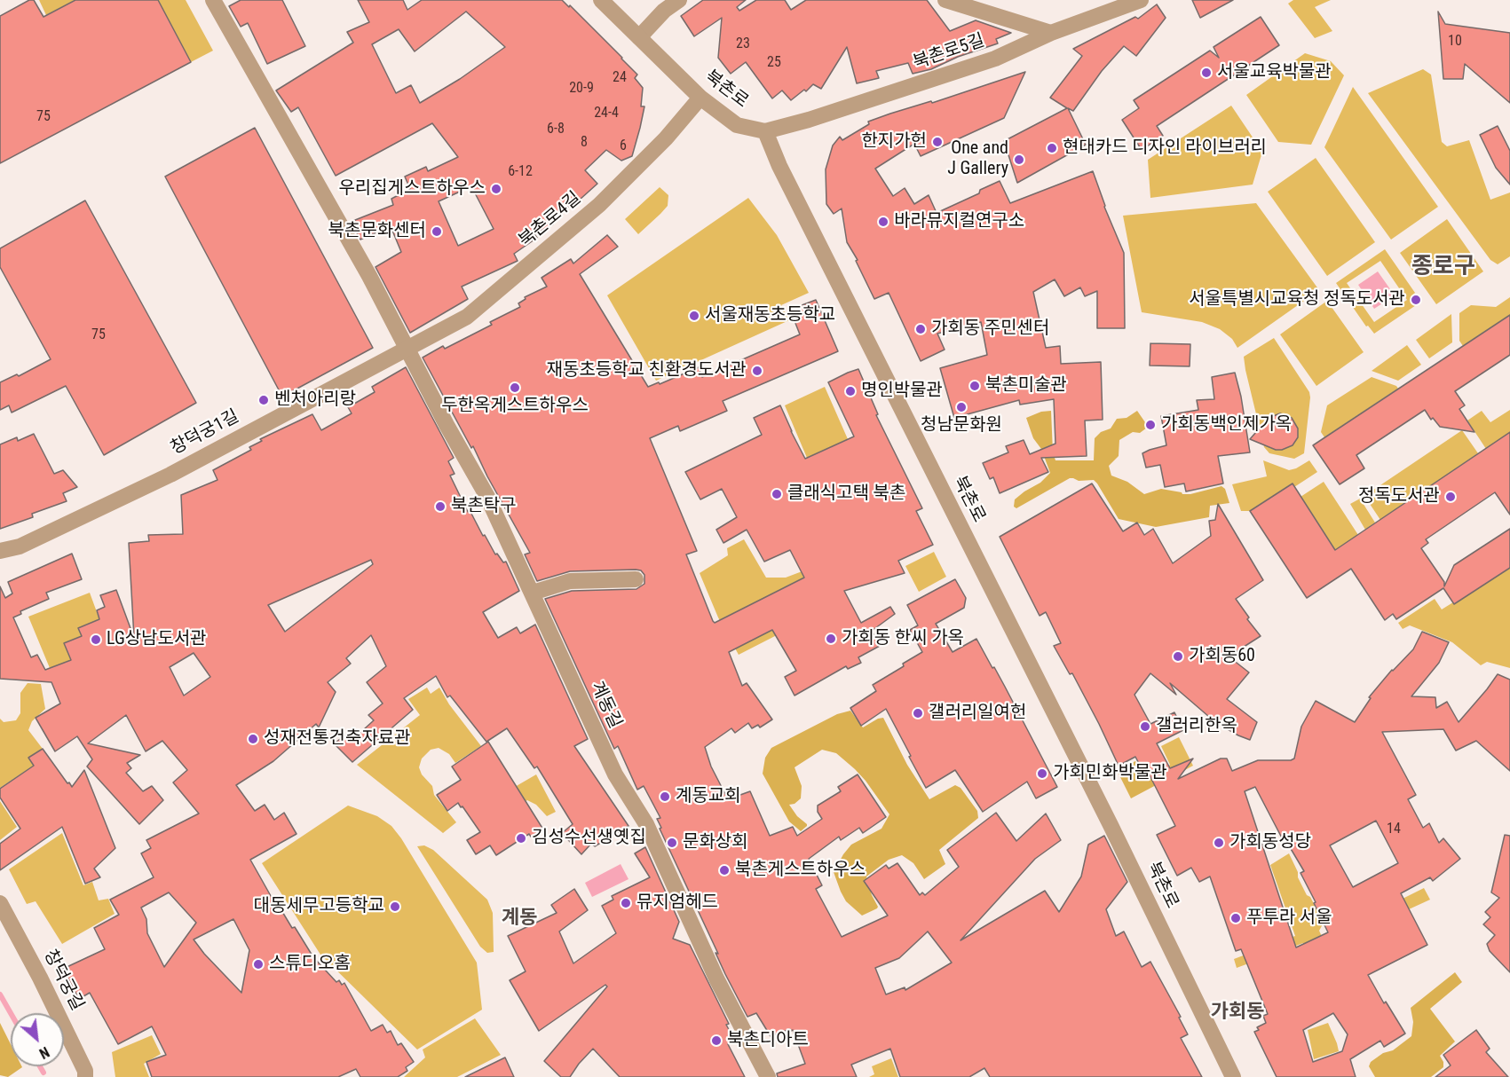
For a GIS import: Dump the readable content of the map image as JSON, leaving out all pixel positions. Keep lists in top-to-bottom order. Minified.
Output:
{"streets":{"street":["북촌로5길","북촌로","북촌로4길","창덕궁1길","계동길","창덕궁길"]},"crossings":[["북촌로5길","북촌로"],["북촌로","북촌로4길"],["북촌로4길","창덕궁1길"],["북촌로4길","계동길"],["창덕궁1길","계동길"]],"districts":["종로구","계동","가회동"],"places":["서울교육박물관","한지가헌","현대카드 디자인 라이브러리","One and J Gallery","우리집게스트하우스","바라뮤지컬연구소","북촌문화센터","서울특별시교육청 정독도서관","서울재동초등학교","가회동 주민센터","재동초등학교 친환경도서관","북촌미술관","두한옥게스트하우스","명인박물관","벤처아리랑","청남문화원","가회동백인제가옥","클래식고택 북촌","정독도서관","북촌탁구","가회동 한씨 가옥","LG상남도서관","가회동60","갤러리일여헌","갤러리한옥","성재전통건축자료관","가회민화박물관","계동교회","김성수선생옛집","문화상회","가회동성당","북촌게스트하우스","뮤지엄헤드","대동세무고등학교","푸투라 서울","스튜디오홈","북촌디아트"],"house_numbers":["10","23","25","24","20-9","24-4","75","6-8","8","6","6-12","75","14"],"north":"bottom right"}
